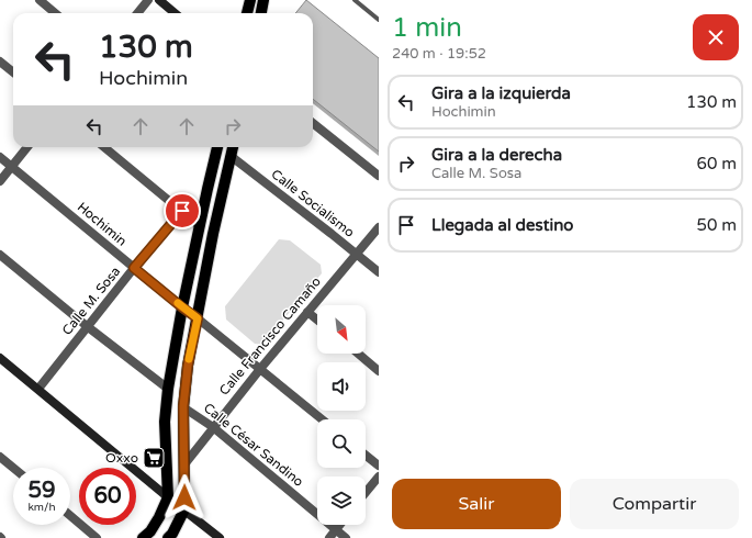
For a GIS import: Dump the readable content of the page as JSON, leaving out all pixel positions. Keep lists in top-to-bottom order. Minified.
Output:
{"streets":{"street":["Calle Socialismo","Hochimin","Calle M. Sosa","Calle Francisco Camaño","Calle César Sandino"]},"crossings":[["Calle Socialismo","Calle Francisco Camaño"],["Hochimin","Calle M. Sosa"],["Hochimin","Calle Francisco Camaño"],["Calle Francisco Camaño","Calle César Sandino"]],"places":{"supermarket":["Oxxo"]},"north":"bottom right","page":{"heading":["1 min","240 m · 19:52"],"turn":["130 m","Hochimin"],"list":[{"name":"Gira a la izquierda","note":"Hochimin","value":"130 m"},{"name":"Gira a la derecha","note":"Calle M. Sosa","value":"60 m"},{"name":"Llegada al destino","value":"50 m"}],"speed":"59 km/h","limit":"60","buttons":["Salir","Compartir"]}}
